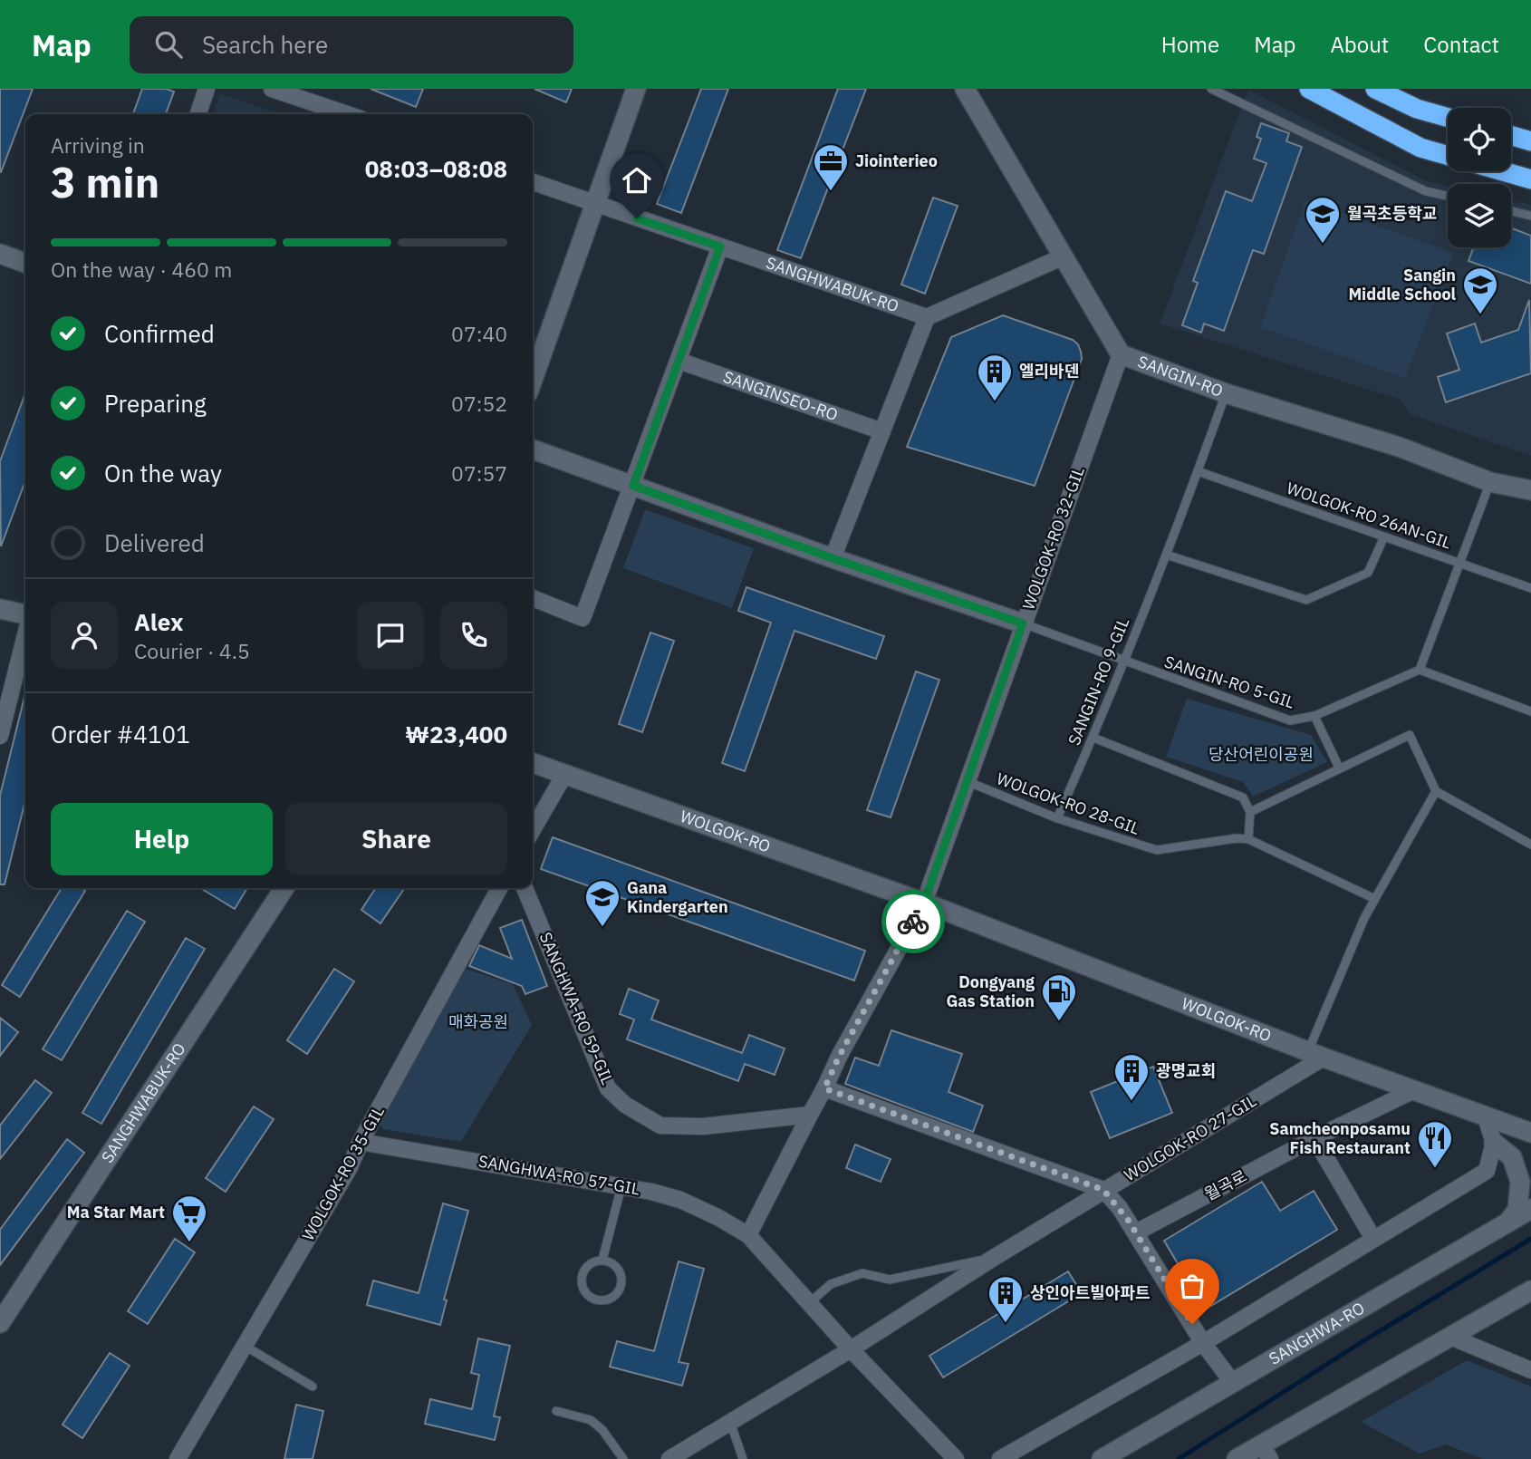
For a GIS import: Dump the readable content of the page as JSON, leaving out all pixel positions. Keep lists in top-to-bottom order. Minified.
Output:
{"streets":{"main road":["SANGHWABUK-RO","SANGIN-RO","WOLGOK-RO","SANGHWA-RO"],"street":["SANGINSEO-RO","WOLGOK-RO 32-GIL","SANGHWA-RO 59-GIL","WOLGOK-RO 27-GIL","WOLGOK-RO 35-GIL","SANGHWA-RO 57-GIL","월곡로"],"lane":["WOLGOK-RO 26AN-GIL","SANGIN-RO 9-GIL","SANGIN-RO 5-GIL","WOLGOK-RO 28-GIL"]},"crossings":[["SANGIN-RO","WOLGOK-RO 32-GIL"],["SANGIN-RO","SANGIN-RO 9-GIL"],["WOLGOK-RO 26AN-GIL","SANGIN-RO 9-GIL"],["WOLGOK-RO 32-GIL","SANGIN-RO 5-GIL"],["WOLGOK-RO 32-GIL","WOLGOK-RO 28-GIL"],["WOLGOK-RO 32-GIL","WOLGOK-RO"],["SANGIN-RO 9-GIL","SANGIN-RO 5-GIL"],["SANGIN-RO 9-GIL","WOLGOK-RO 28-GIL"],["WOLGOK-RO","WOLGOK-RO 27-GIL"],["WOLGOK-RO","월곡로"],["WOLGOK-RO 27-GIL","SANGHWA-RO 57-GIL"],["WOLGOK-RO 35-GIL","SANGHWA-RO 57-GIL"]],"parks":["당산어린이공원","매화공원"],"places":{"office":["Jiointerieo"],"school or university":["월곡초등학교","Sangin Middle School","Gana Kindergarten"],"building":["엘리바덴","광명교회","상인아트빌아파트"],"fuel station":["Dongyang Gas Station"],"restaurant":["Samcheonposamu Fish Restaurant"],"supermarket":["Ma Star Mart"]},"page":{"header":"Map","search":"Search here","nav":["Home","Map","About","Contact"],"heading":["3 min","Arriving in","08:03–08:08"],"panel":["Alex","Courier · 4.5","Order #4101","₩23,400"],"bar":"On the way · 460 m","list":[["Confirmed","07:40"],["Preparing","07:52"],["On the way","07:57"],"Delivered"],"buttons":["Help","Share"]}}
